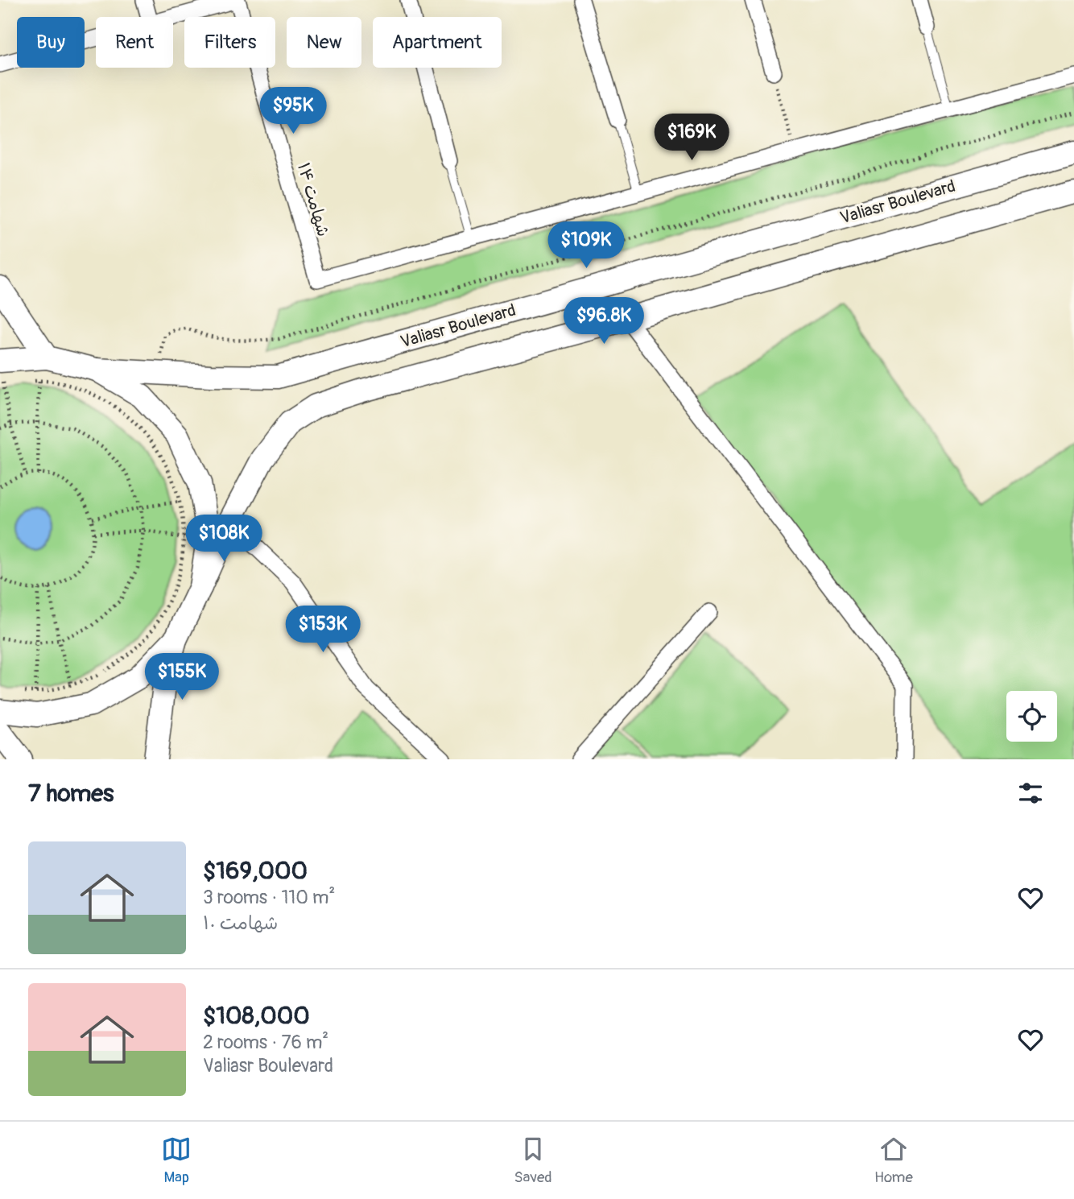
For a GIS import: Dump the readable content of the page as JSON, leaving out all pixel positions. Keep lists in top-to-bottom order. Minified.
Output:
{"streets":{"main road":["Valiasr Boulevard"],"street":["شهامت ۱۴"]},"page":{"chip":["Buy","Rent","Filters","New","Apartment"],"price":["$95K","$169K","$109K","$96.8K","$108K","$153K","$155K"],"heading":"7 homes","list":[{"name":"$169,000","note":"3 rooms · 110 m² · شهامت ۱۰"},{"name":"$108,000","note":"2 rooms · 76 m² · Valiasr Boulevard"}],"tabs":["Map","Saved","Home"]}}
